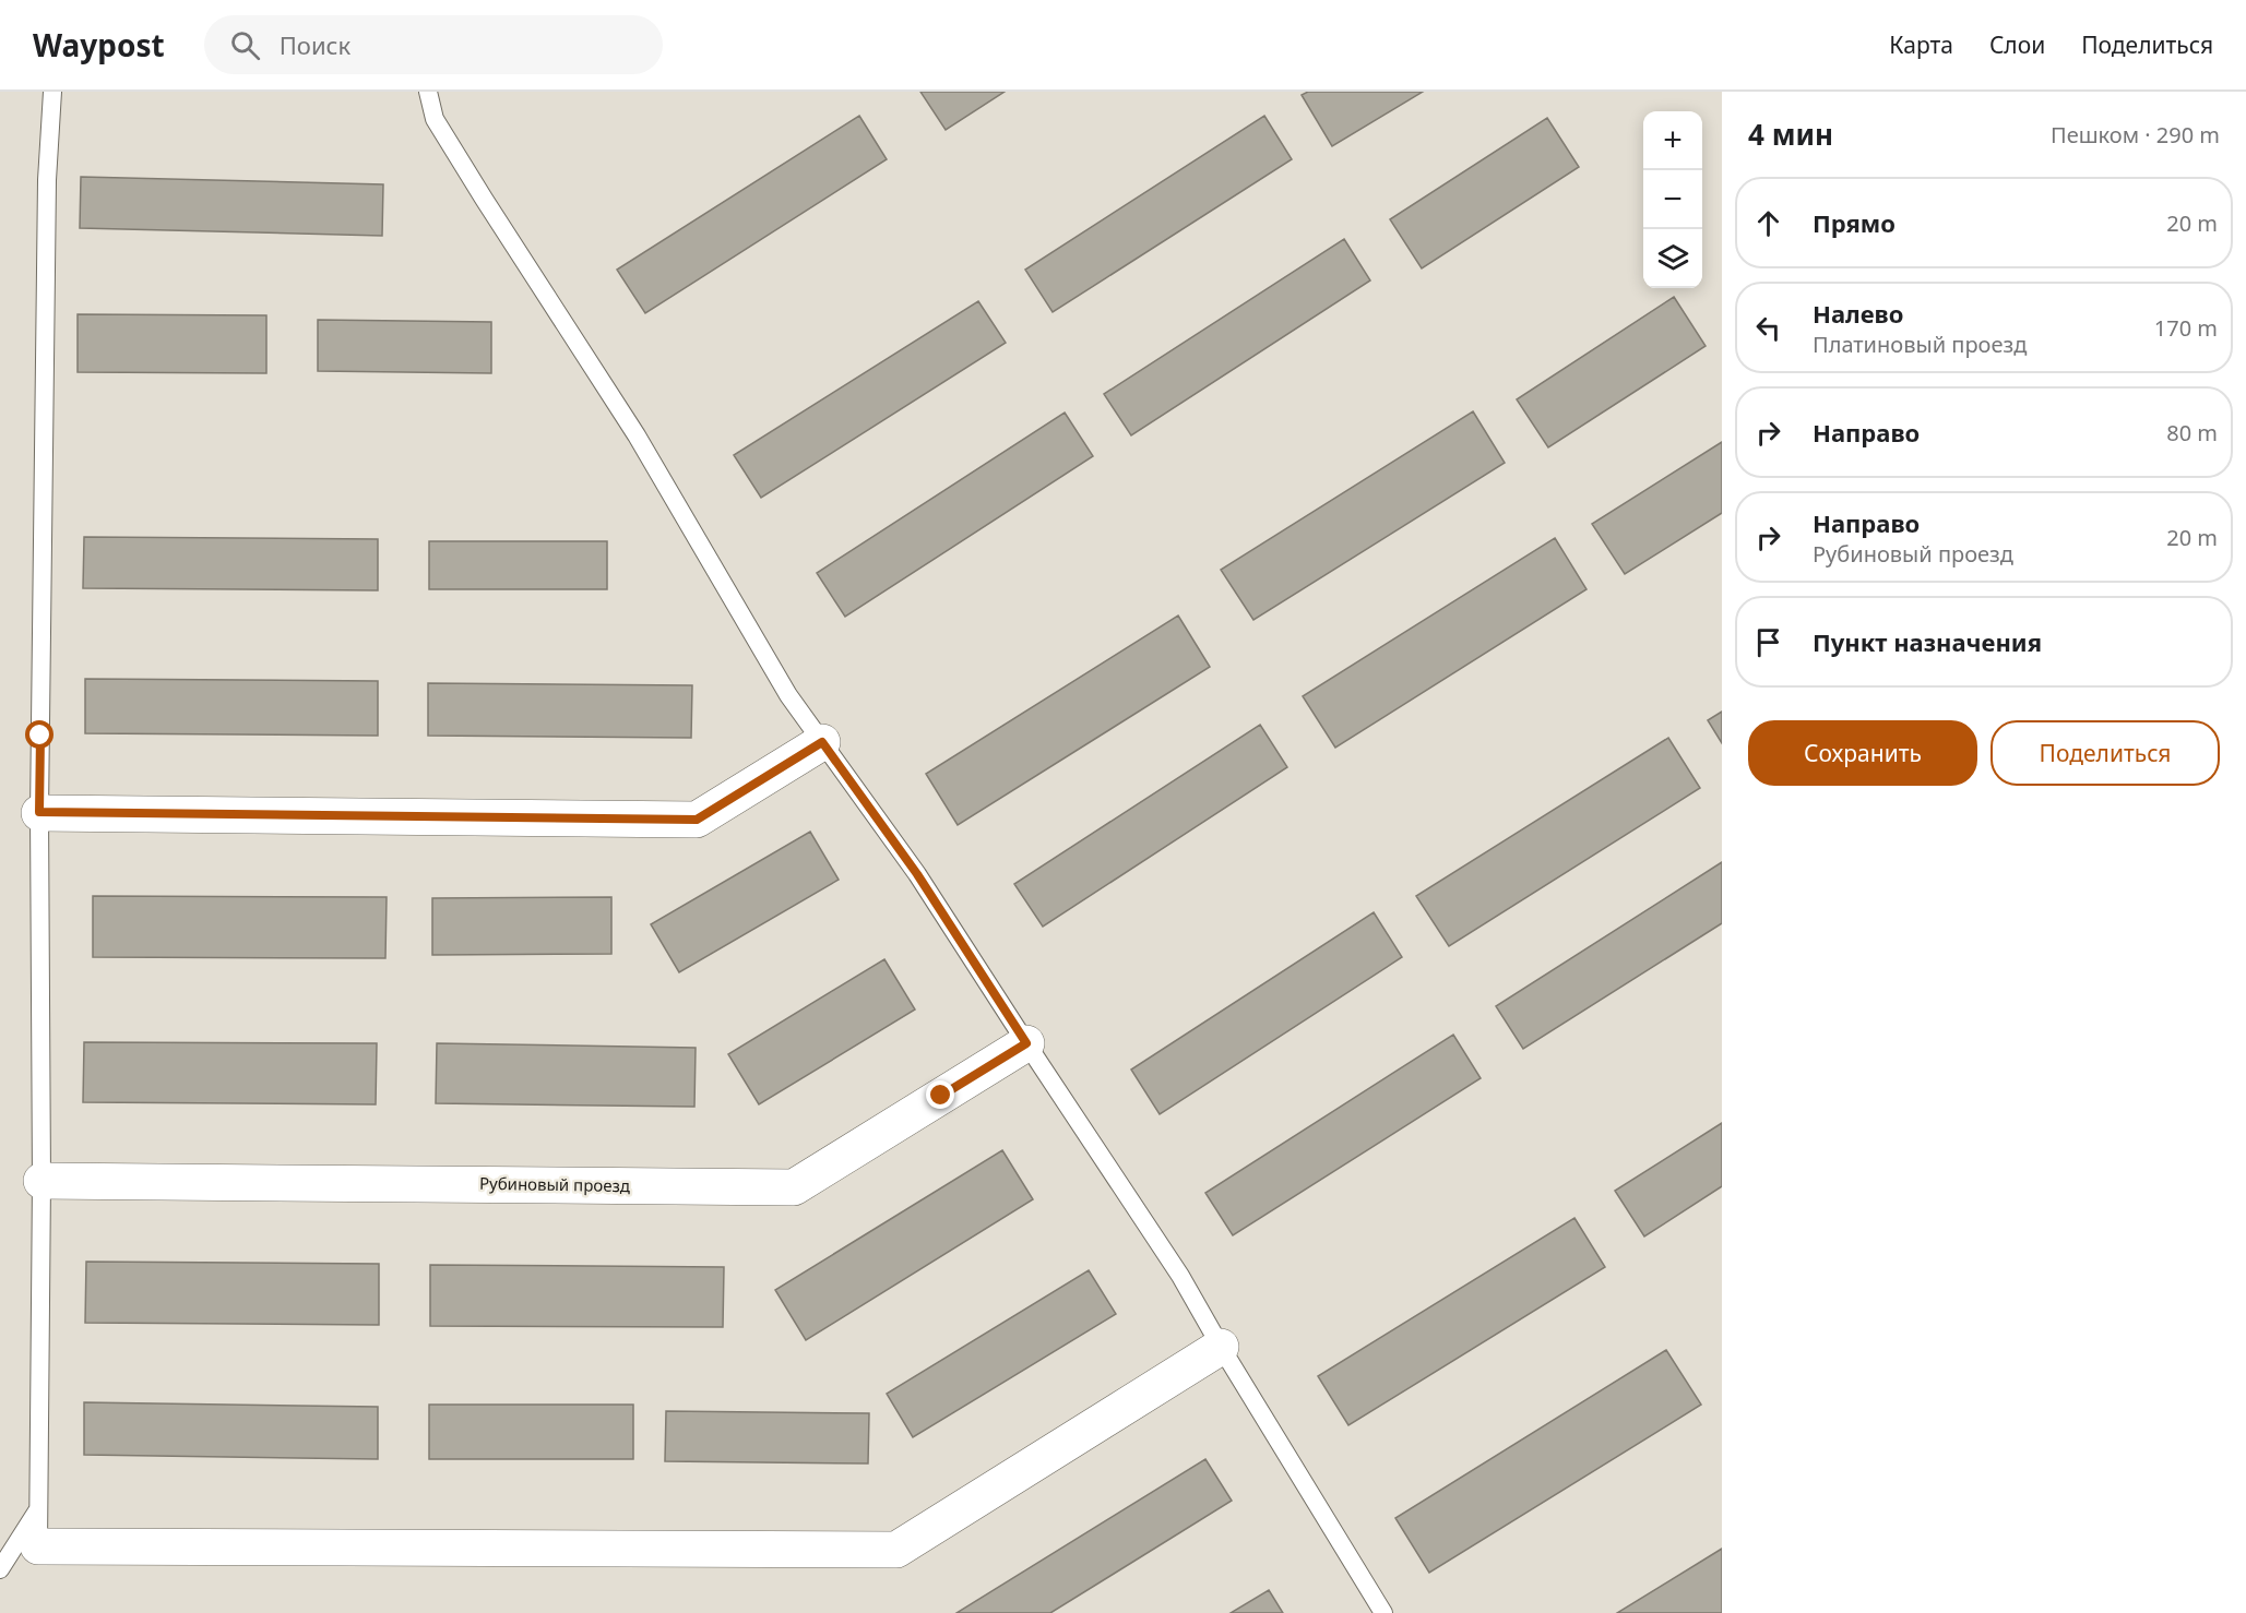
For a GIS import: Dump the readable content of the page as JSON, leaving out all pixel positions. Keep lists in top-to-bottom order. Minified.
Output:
{"streets":{"street":["Рубиновый проезд"]},"page":{"header":"Waypost","search":"Поиск","nav":["Карта","Слои","Поделиться"],"heading":["4 мин","Пешком · 290 m"],"map_buttons":["+","−"],"list":[["Прямо","20 m"],["Налево","Платиновый проезд","170 m"],["Направо","80 m"],["Направо","Рубиновый проезд","20 m"],"Пункт назначения"],"buttons":["Сохранить","Поделиться"]}}
